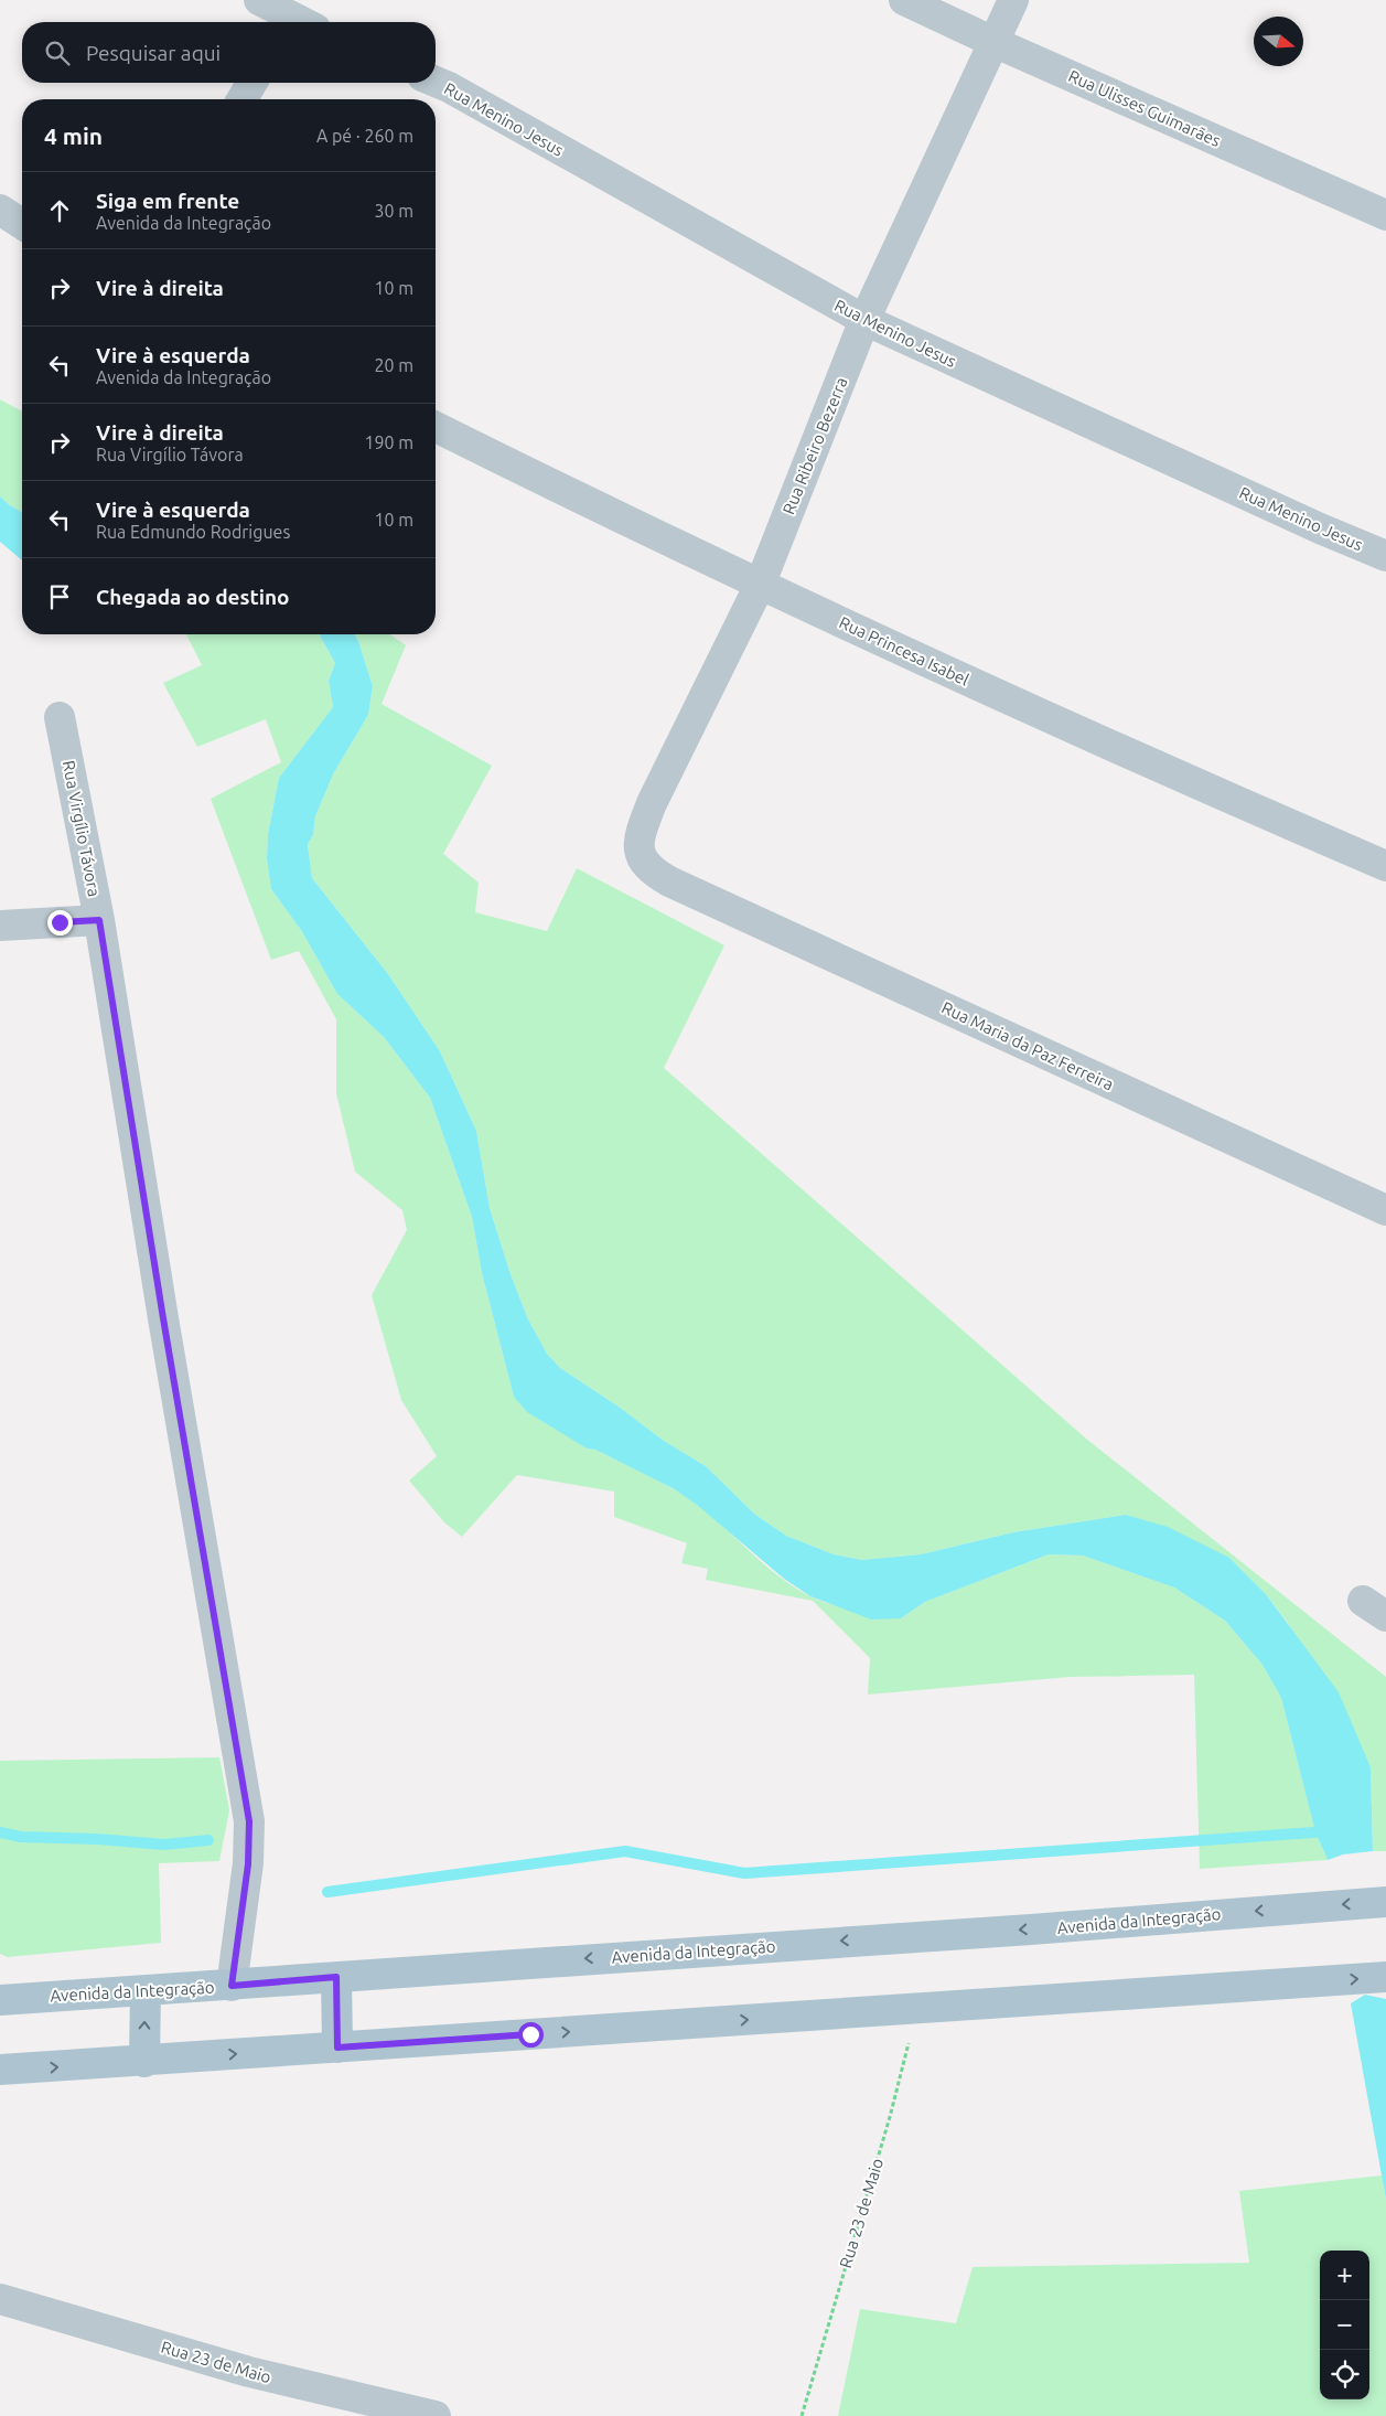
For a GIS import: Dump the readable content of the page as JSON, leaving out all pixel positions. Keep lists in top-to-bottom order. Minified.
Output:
{"streets":{"main road":["Avenida da Integração"],"street":["Rua Ulisses Guimarães","Rua Menino Jesus","Rua Ribeiro Bezerra","Rua Princesa Isabel","Rua Virgílio Távora","Rua Maria da Paz Ferreira","Rua 23 de Maio"]},"crossings":[["Rua Ulisses Guimarães","Rua Ribeiro Bezerra"],["Rua Menino Jesus","Rua Ribeiro Bezerra"],["Rua Ribeiro Bezerra","Rua Princesa Isabel"],["Rua Ribeiro Bezerra","Rua Maria da Paz Ferreira"],["Rua Virgílio Távora","Avenida da Integração"]],"north":"right","page":{"search":"Pesquisar aqui","heading":["4 min","A pé · 260 m"],"list":[["Siga em frente","Avenida da Integração","30 m"],["Vire à direita","10 m"],["Vire à esquerda","Avenida da Integração","20 m"],["Vire à direita","Rua Virgílio Távora","190 m"],["Vire à esquerda","Rua Edmundo Rodrigues","10 m"],"Chegada ao destino"],"map_buttons":["+","−"]}}
